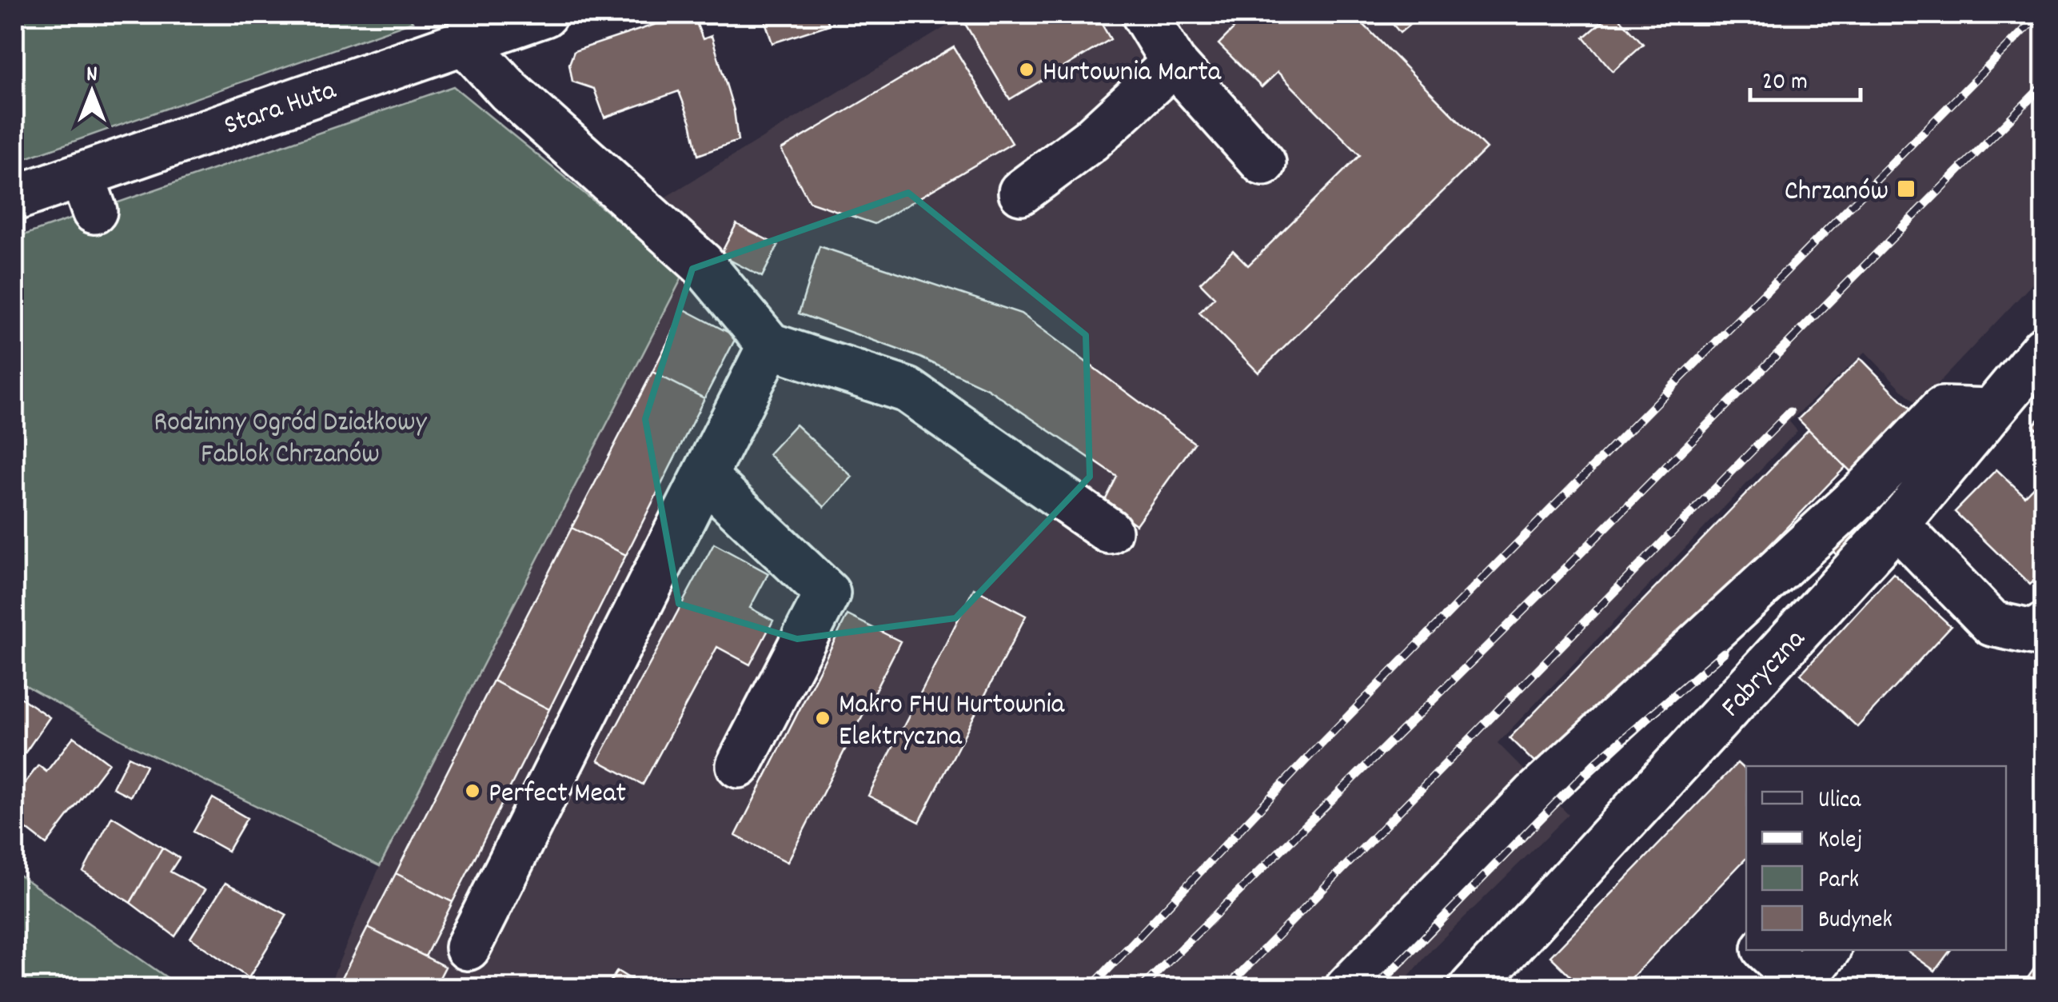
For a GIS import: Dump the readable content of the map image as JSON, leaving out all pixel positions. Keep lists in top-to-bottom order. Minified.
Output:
{"streets":{"street":["Stara Huta","Fabryczna"]},"parks":["Rodzinny Ogród Działkowy Fablok Chrzanów"],"places":{"other":["Hurtownia Marta","Makro FHU Hurtownia Elektryczna","Perfect Meat"],"transit":["Chrzanów"]},"legend":["Ulica","Kolej","Park","Budynek"],"scale_bar":"20 m","north":"top"}
